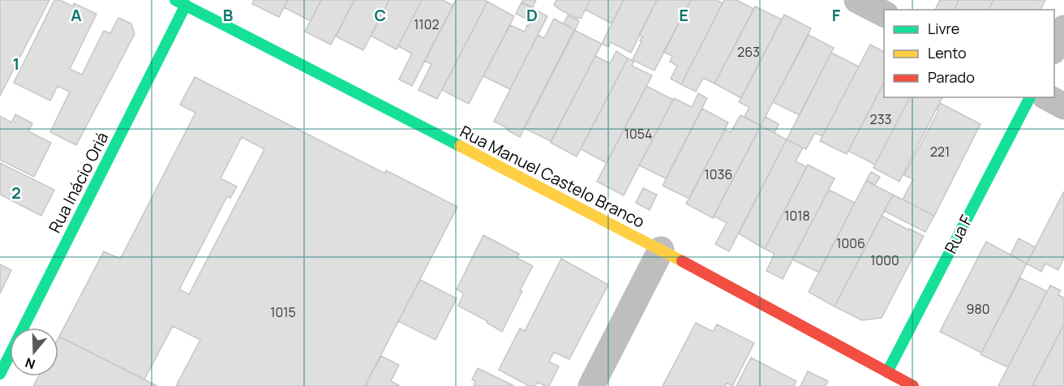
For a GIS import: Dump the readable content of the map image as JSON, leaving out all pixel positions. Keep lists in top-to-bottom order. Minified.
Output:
{"streets":{"street":["Rua Manuel Castelo Branco","Rua Inácio Oriá","Rua F"]},"crossings":[["Rua Manuel Castelo Branco","Rua Inácio Oriá"],["Rua Manuel Castelo Branco","Rua F"]],"house_numbers":["1102","263","233","1054","221","1036","1018","1006","1000","980","1015"],"legend":["Livre","Lento","Parado"],"north":"bottom","grid":{"columns":["A","B","C","D","E","F"],"rows":["1","2"]}}
